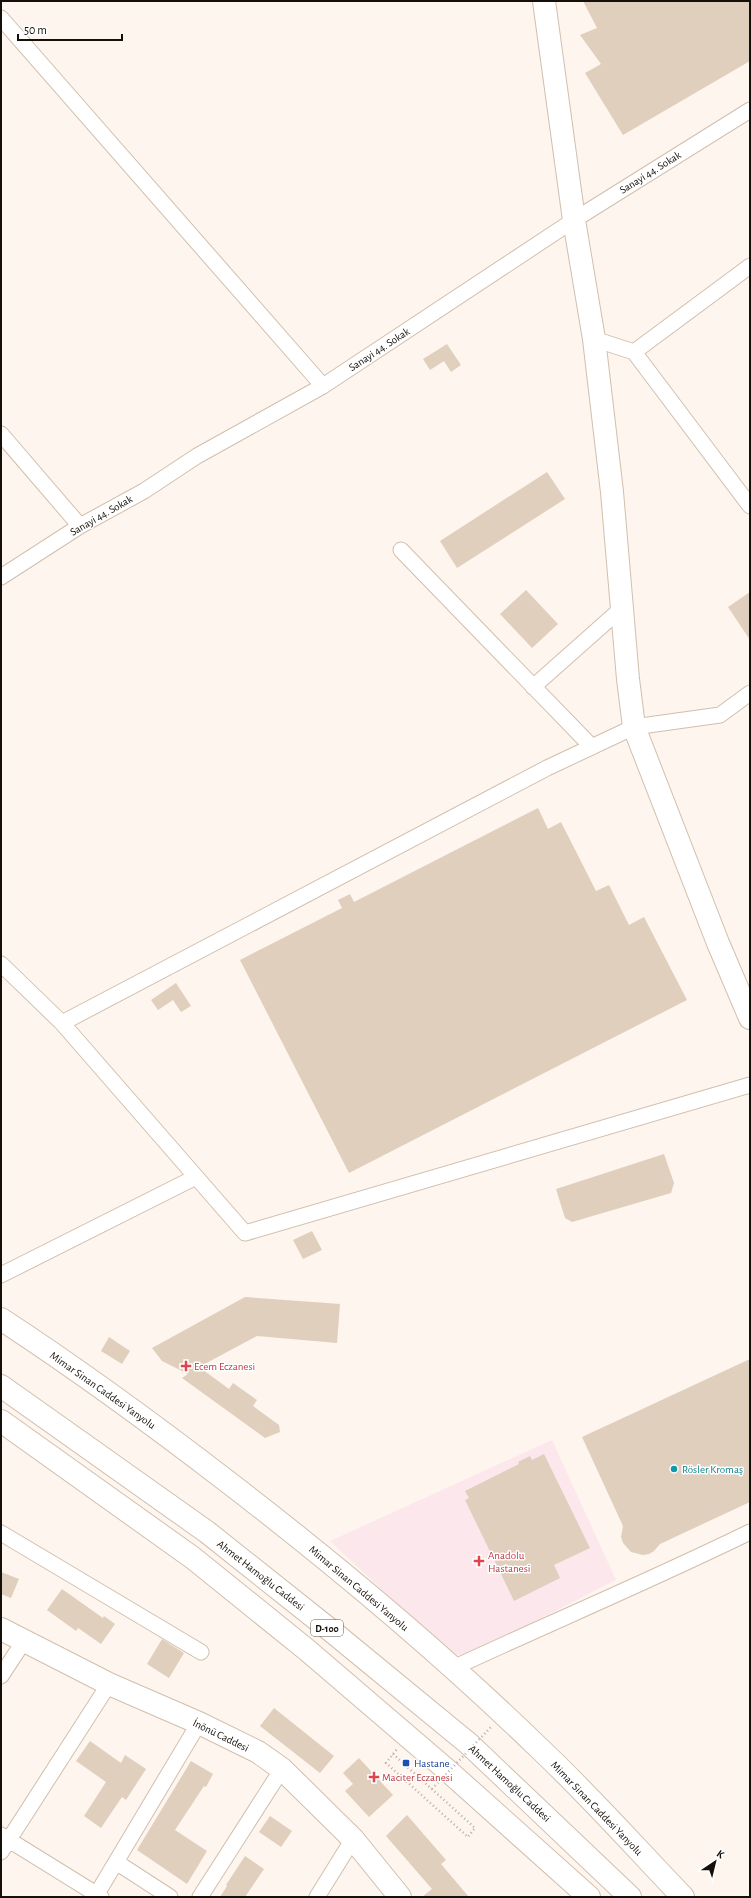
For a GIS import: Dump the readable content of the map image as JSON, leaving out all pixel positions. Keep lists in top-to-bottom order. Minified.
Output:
{"streets":{"main road":["Mimar Sinan Caddesi Yanyolu","Ahmet Hamoğlu Caddesi","D-100","İnönü Caddesi"],"street":["Sanayi 44. Sokak"]},"places":{"health":["Ecem Eczanesi","Anadolu Hastanesi","Maciter Eczanesi"],"other":["Rösler Kromaş"],"transit":["Hastane"]},"scale_bar":"50 m","north":"top right"}
